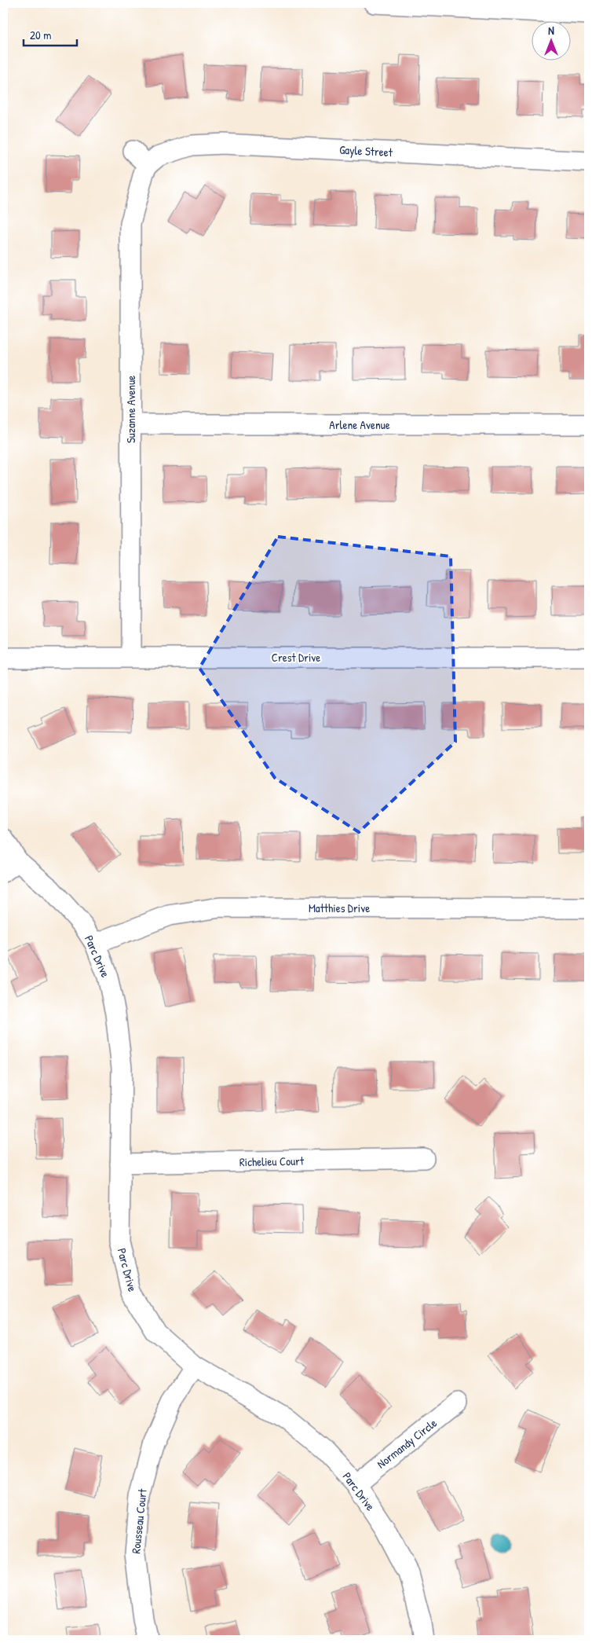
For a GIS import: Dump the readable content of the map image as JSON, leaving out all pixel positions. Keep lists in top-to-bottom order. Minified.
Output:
{"streets":{"street":["Gayle Street","Suzanne Avenue","Arlene Avenue","Crest Drive","Matthies Drive","Parc Drive","Richelieu Court","Normandy Circle","Rousseau Court"]},"crossings":[["Gayle Street","Suzanne Avenue"],["Suzanne Avenue","Arlene Avenue"],["Suzanne Avenue","Crest Drive"],["Matthies Drive","Parc Drive"],["Parc Drive","Richelieu Court"],["Parc Drive","Normandy Circle"],["Parc Drive","Rousseau Court"]],"scale_bar":"20 m","north":"top"}
